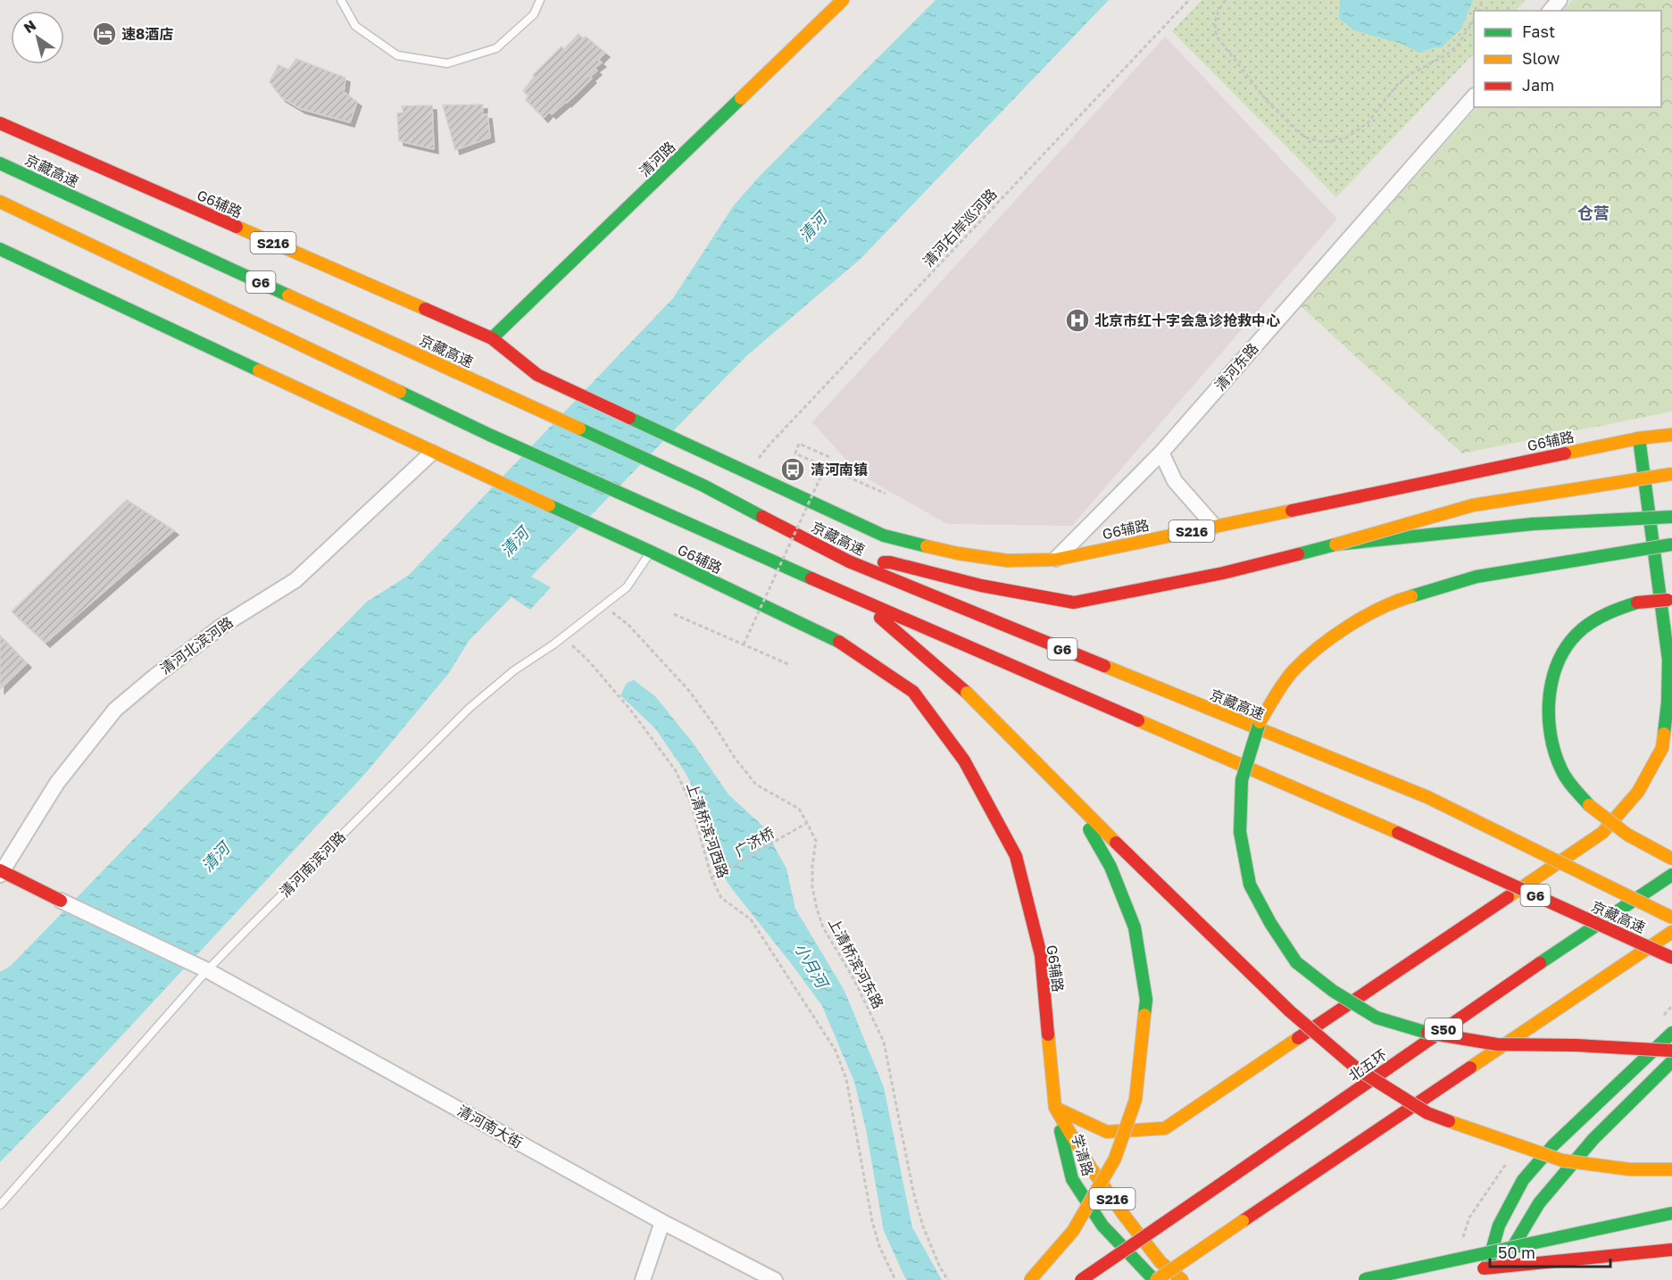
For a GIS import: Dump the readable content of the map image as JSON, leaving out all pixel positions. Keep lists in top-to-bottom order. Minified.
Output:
{"streets":{"main road":["清河路","京藏高速","G6辅路","S216","G6","S50","北五环","学清路"],"street":["清河东路","清河北滨河路","清河南大街"],"lane":["清河南滨河路"],"path":["清河右岸巡河路","上清桥滨河西路","广济桥","上清桥滨河东路"]},"crossings":[["清河路","G6辅路"],["G6辅路","清河右岸巡河路"],["G6辅路","清河东路"],["G6辅路","清河北滨河路"],["G6辅路","清河南滨河路"],["G6辅路","学清路"],["上清桥滨河西路","广济桥"],["上清桥滨河西路","清河南滨河路"],["广济桥","上清桥滨河东路"],["清河南滨河路","上清桥滨河东路"],["清河南滨河路","清河南大街"]],"districts":["仓营"],"water":["清河","小月河"],"places":{"hotel":["速8酒店"],"hospital":["北京市红十字会急诊抢救中心"],"bus stop":["清河南镇"]},"legend":["Fast","Slow","Jam"],"scale_bar":"50 m","north":"top left"}
